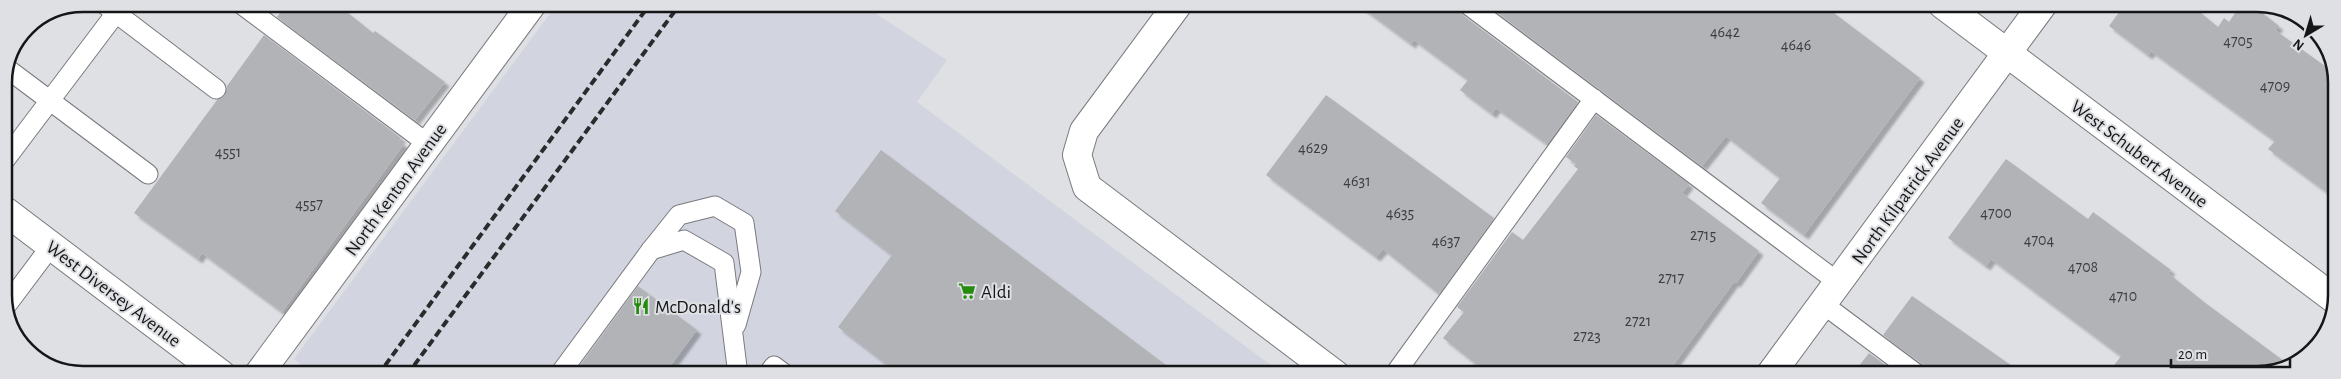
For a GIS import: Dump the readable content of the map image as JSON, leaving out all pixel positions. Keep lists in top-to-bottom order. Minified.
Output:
{"streets":{"street":["West Schubert Avenue","North Kenton Avenue","North Kilpatrick Avenue","West Diversey Avenue"]},"crossings":[["West Schubert Avenue","North Kilpatrick Avenue"]],"places":{"supermarket":["Aldi"],"restaurant":["McDonald's"]},"house_numbers":["4642","4705","4646","4709","4629","4551","4631","4557","4635","4700","2715","4704","4637","4708","2717","4710","2721","2723"],"scale_bar":"20 m","north":"bottom left"}
